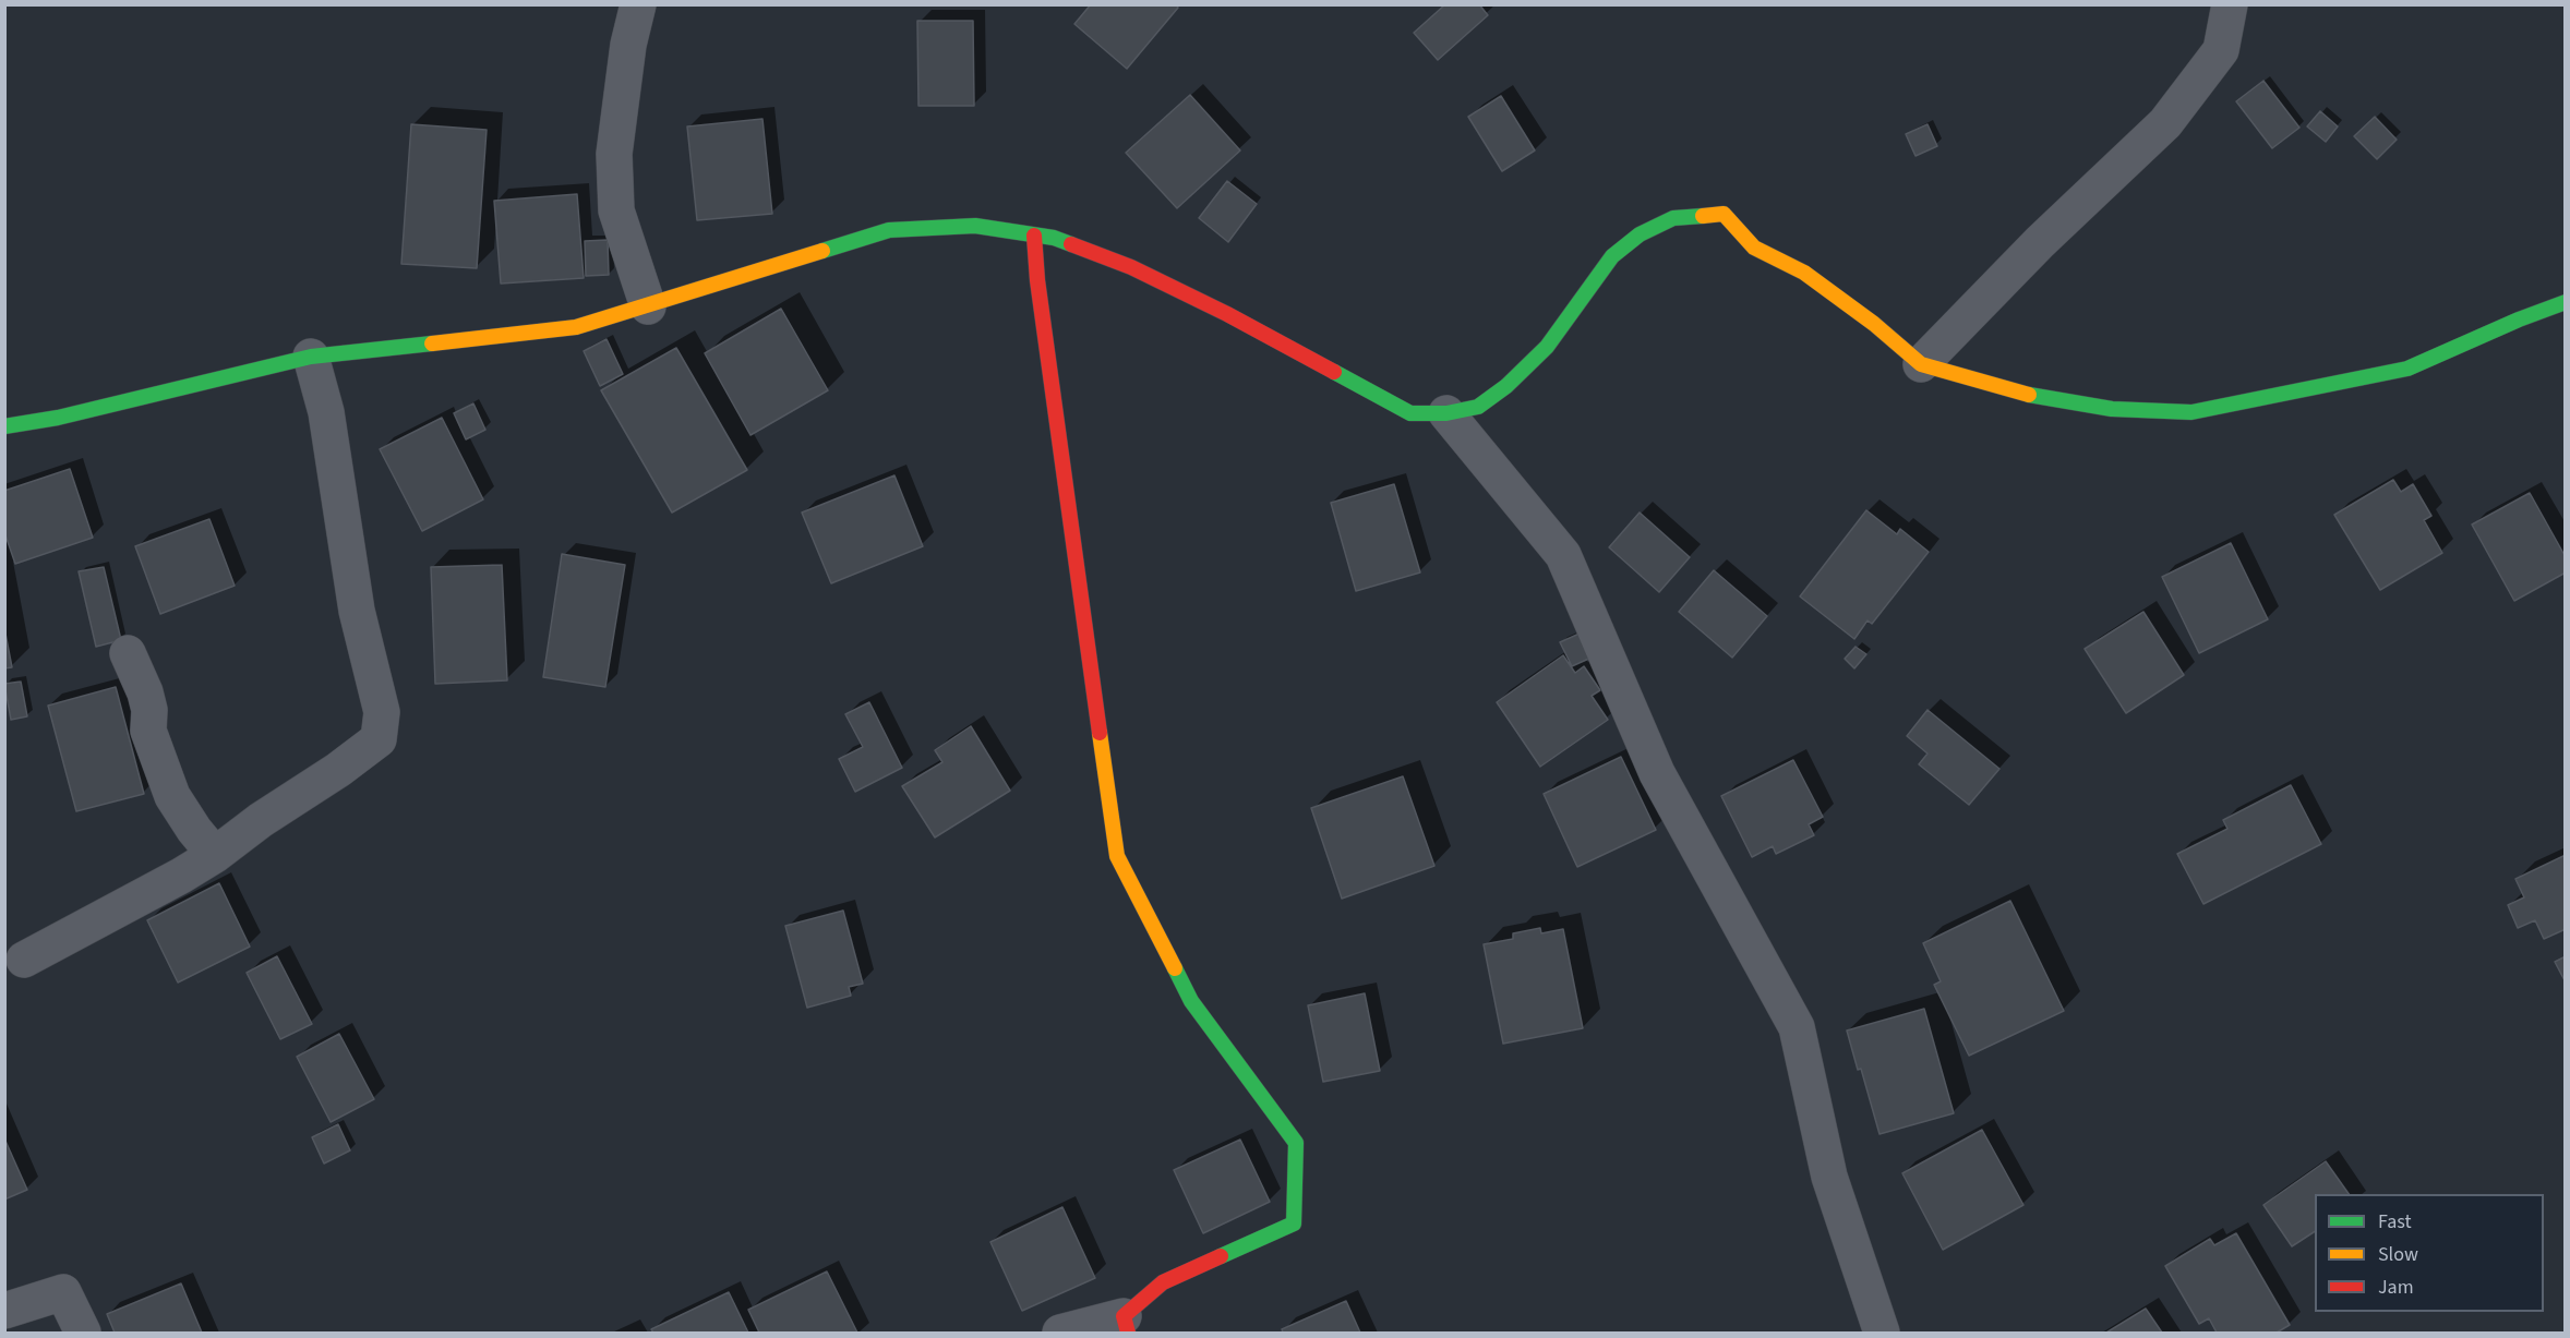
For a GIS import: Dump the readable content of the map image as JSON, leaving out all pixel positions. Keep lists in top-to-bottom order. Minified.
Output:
{"legend":["Fast","Slow","Jam"]}
